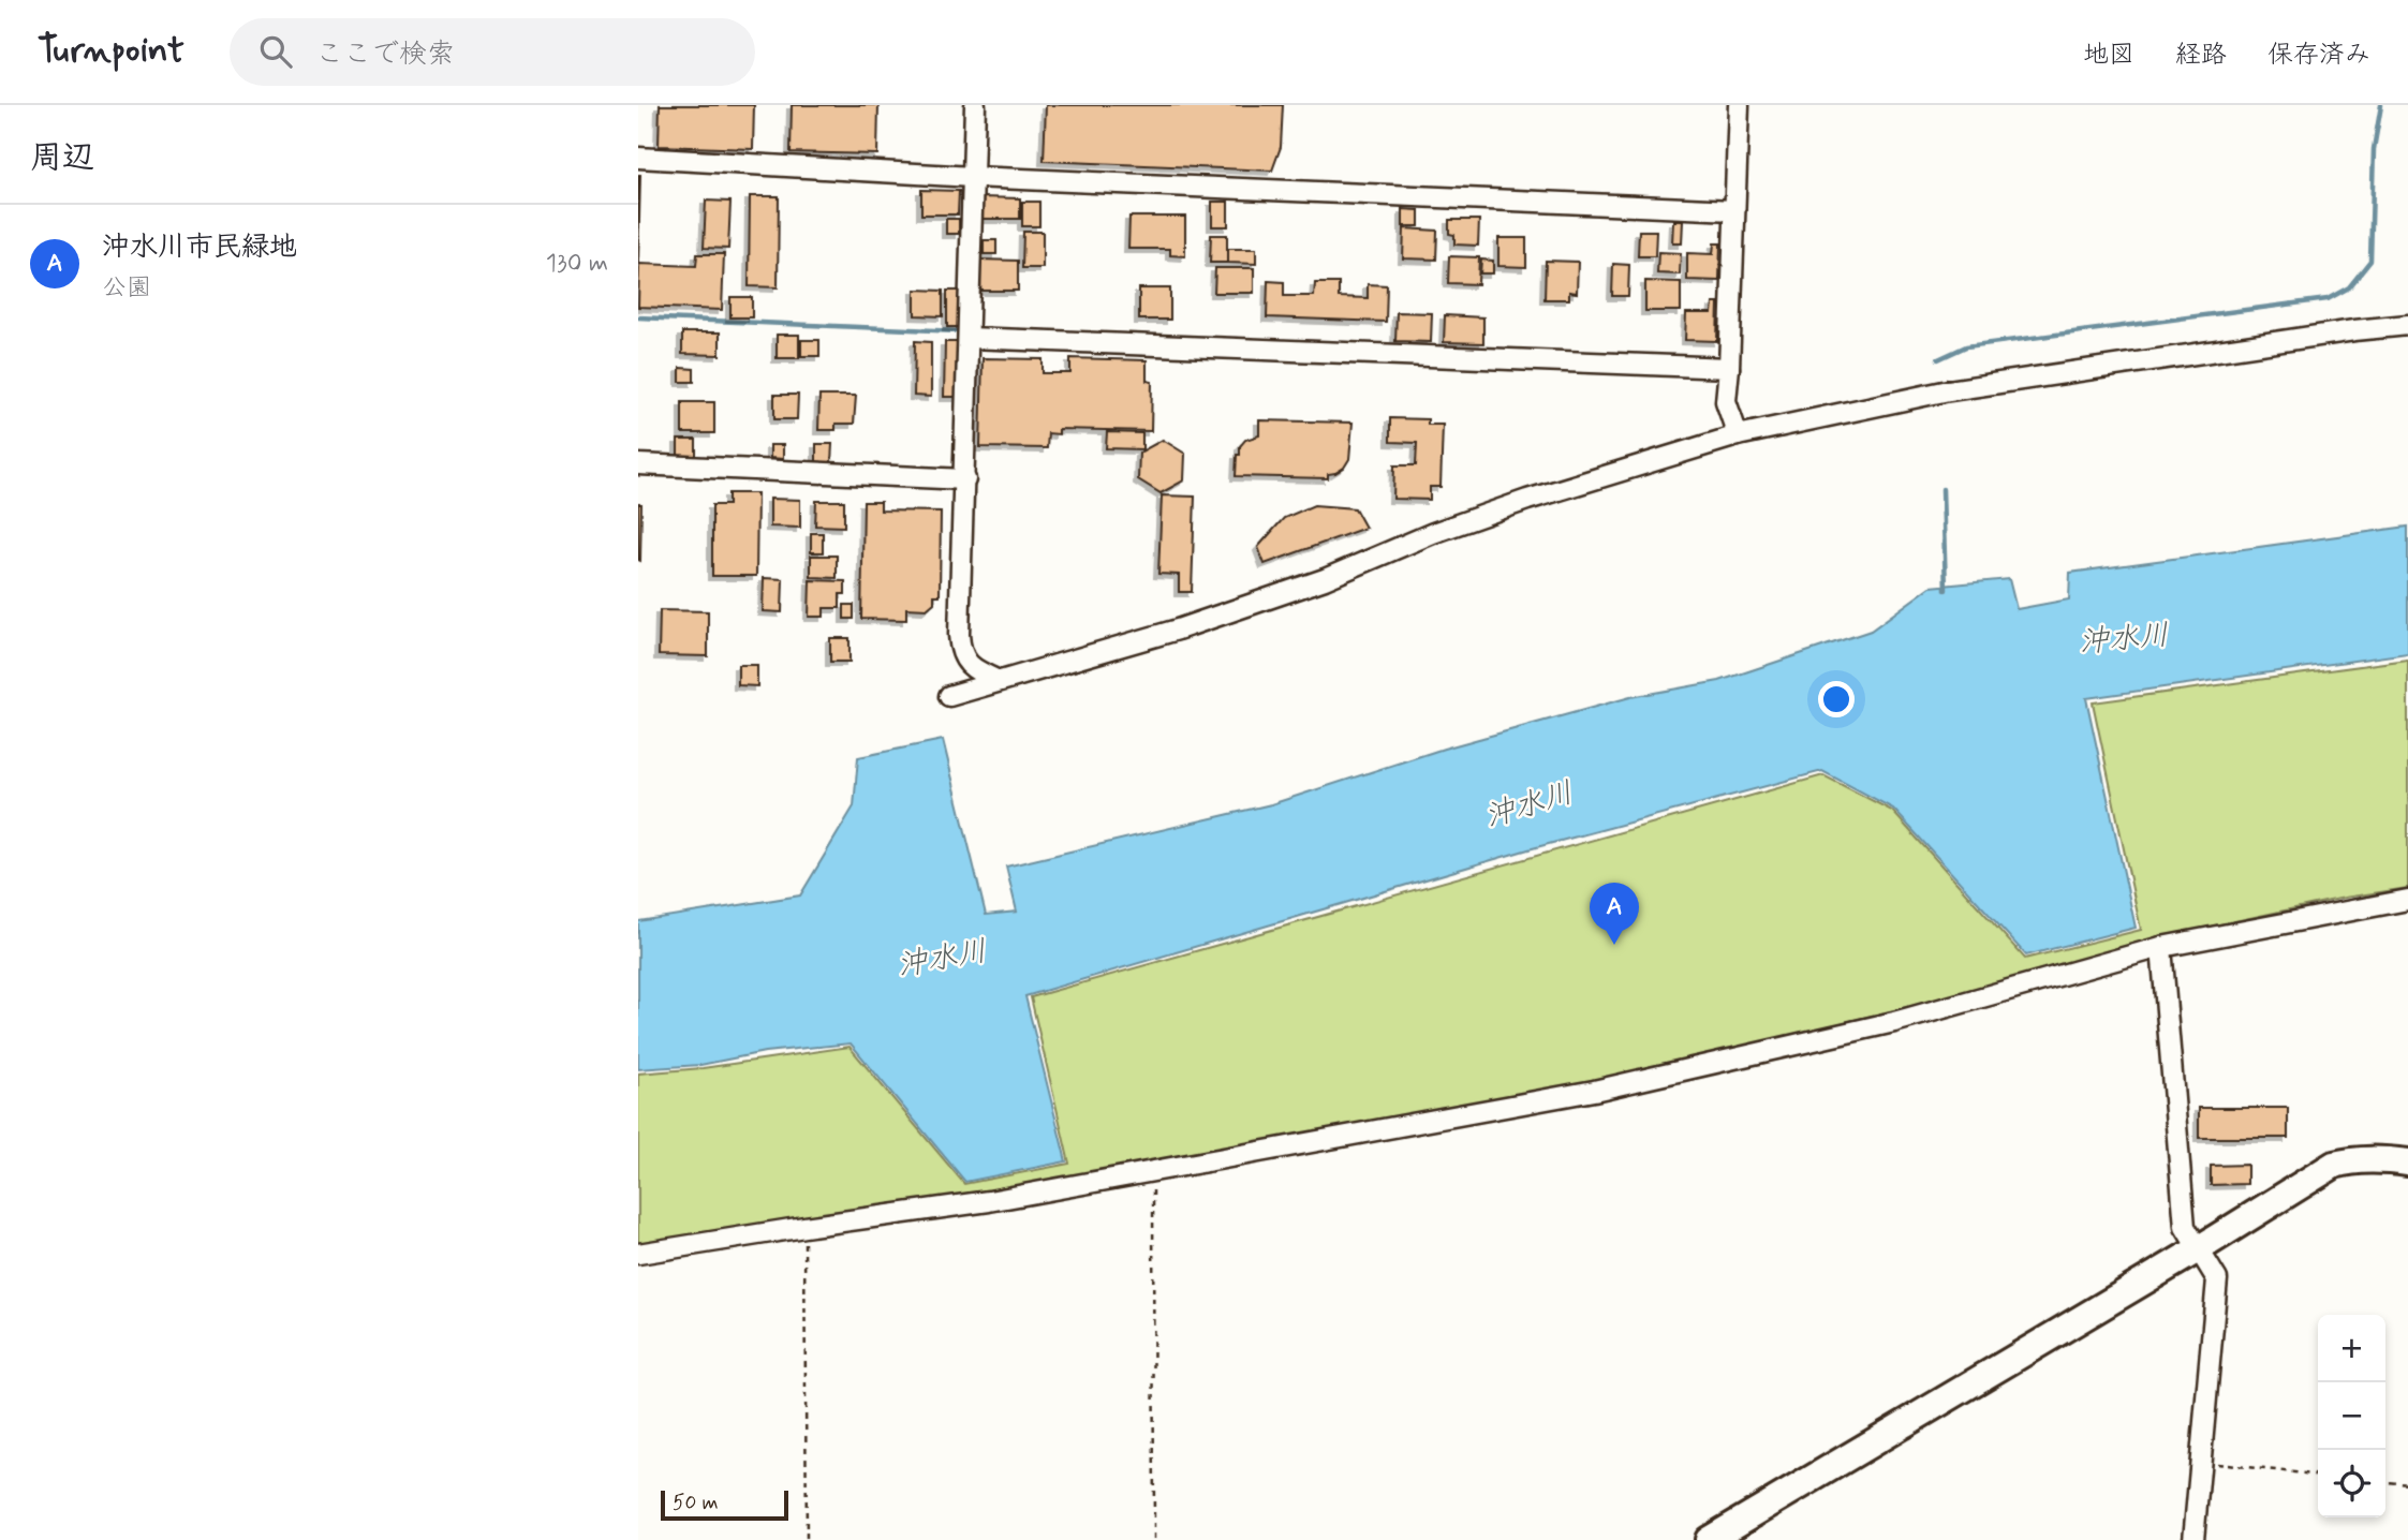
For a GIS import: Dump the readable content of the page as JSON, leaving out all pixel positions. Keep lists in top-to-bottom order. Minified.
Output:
{"water":["沖水川"],"scale_bar":"50 m","page":{"header":"Turnpoint","search":"ここで検索","nav":["地図","経路","保存済み"],"heading":"周辺","list":[{"mark":"A","name":"沖水川市民緑地","note":"公園","value":"130 m"}],"pins":"A","map_buttons":["+","−"],"scale":"50 m"}}
